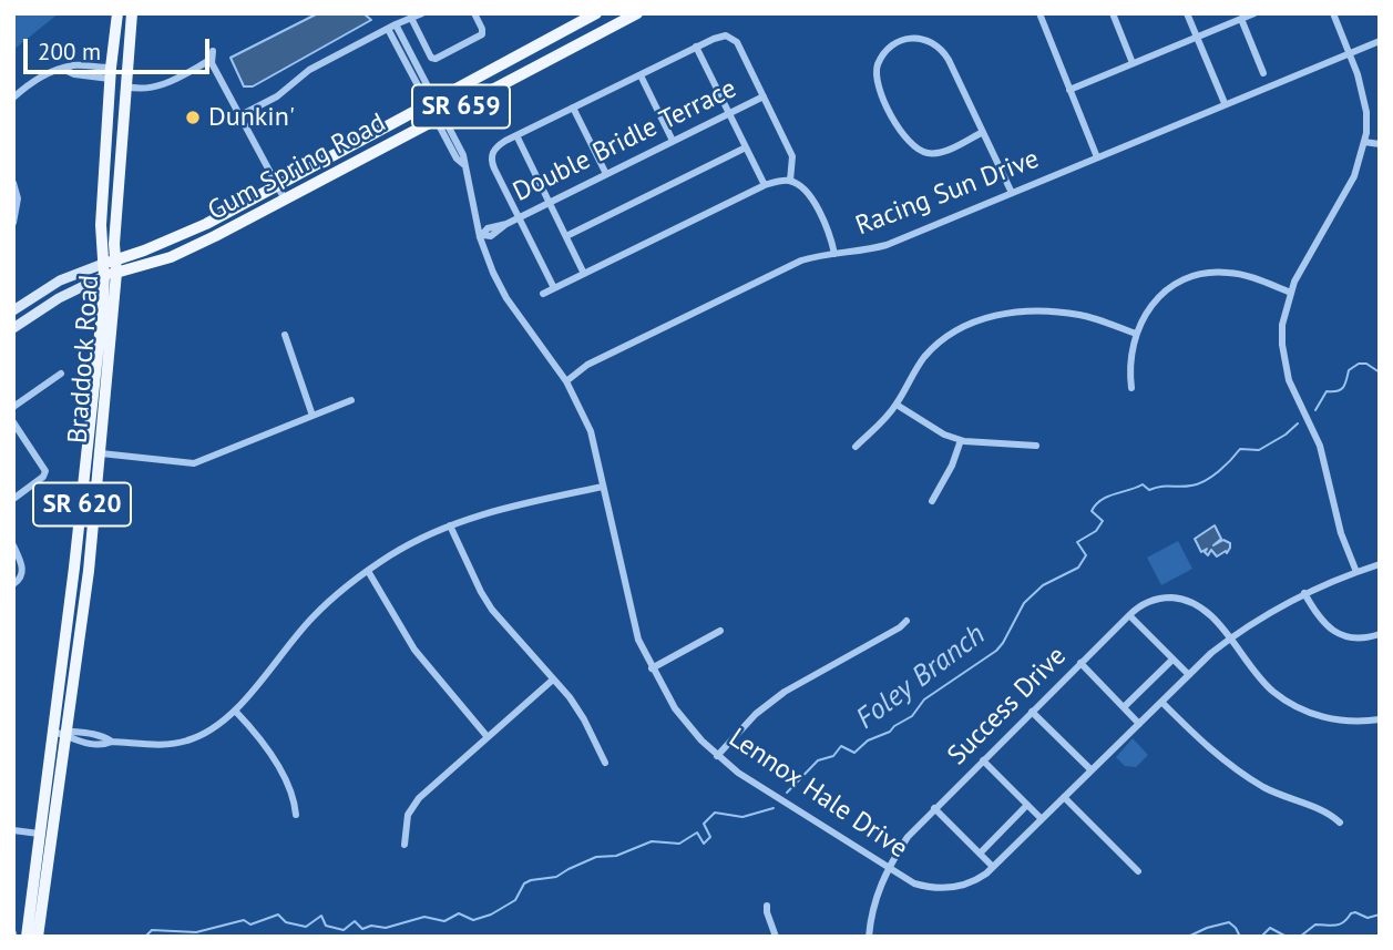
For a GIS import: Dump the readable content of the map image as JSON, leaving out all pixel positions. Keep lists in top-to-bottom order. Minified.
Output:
{"streets":{"main road":["SR 659","Gum Spring Road","Braddock Road","SR 620"],"street":["Double Bridle Terrace","Racing Sun Drive","Success Drive","Lennox Hale Drive"]},"crossings":[["Double Bridle Terrace","Lennox Hale Drive"],["Gum Spring Road","Braddock Road"],["Gum Spring Road","Lennox Hale Drive"],["Racing Sun Drive","Lennox Hale Drive"],["Success Drive","Lennox Hale Drive"]],"water":["Foley Branch"],"places":["Dunkin'"],"scale_bar":"200 m"}
